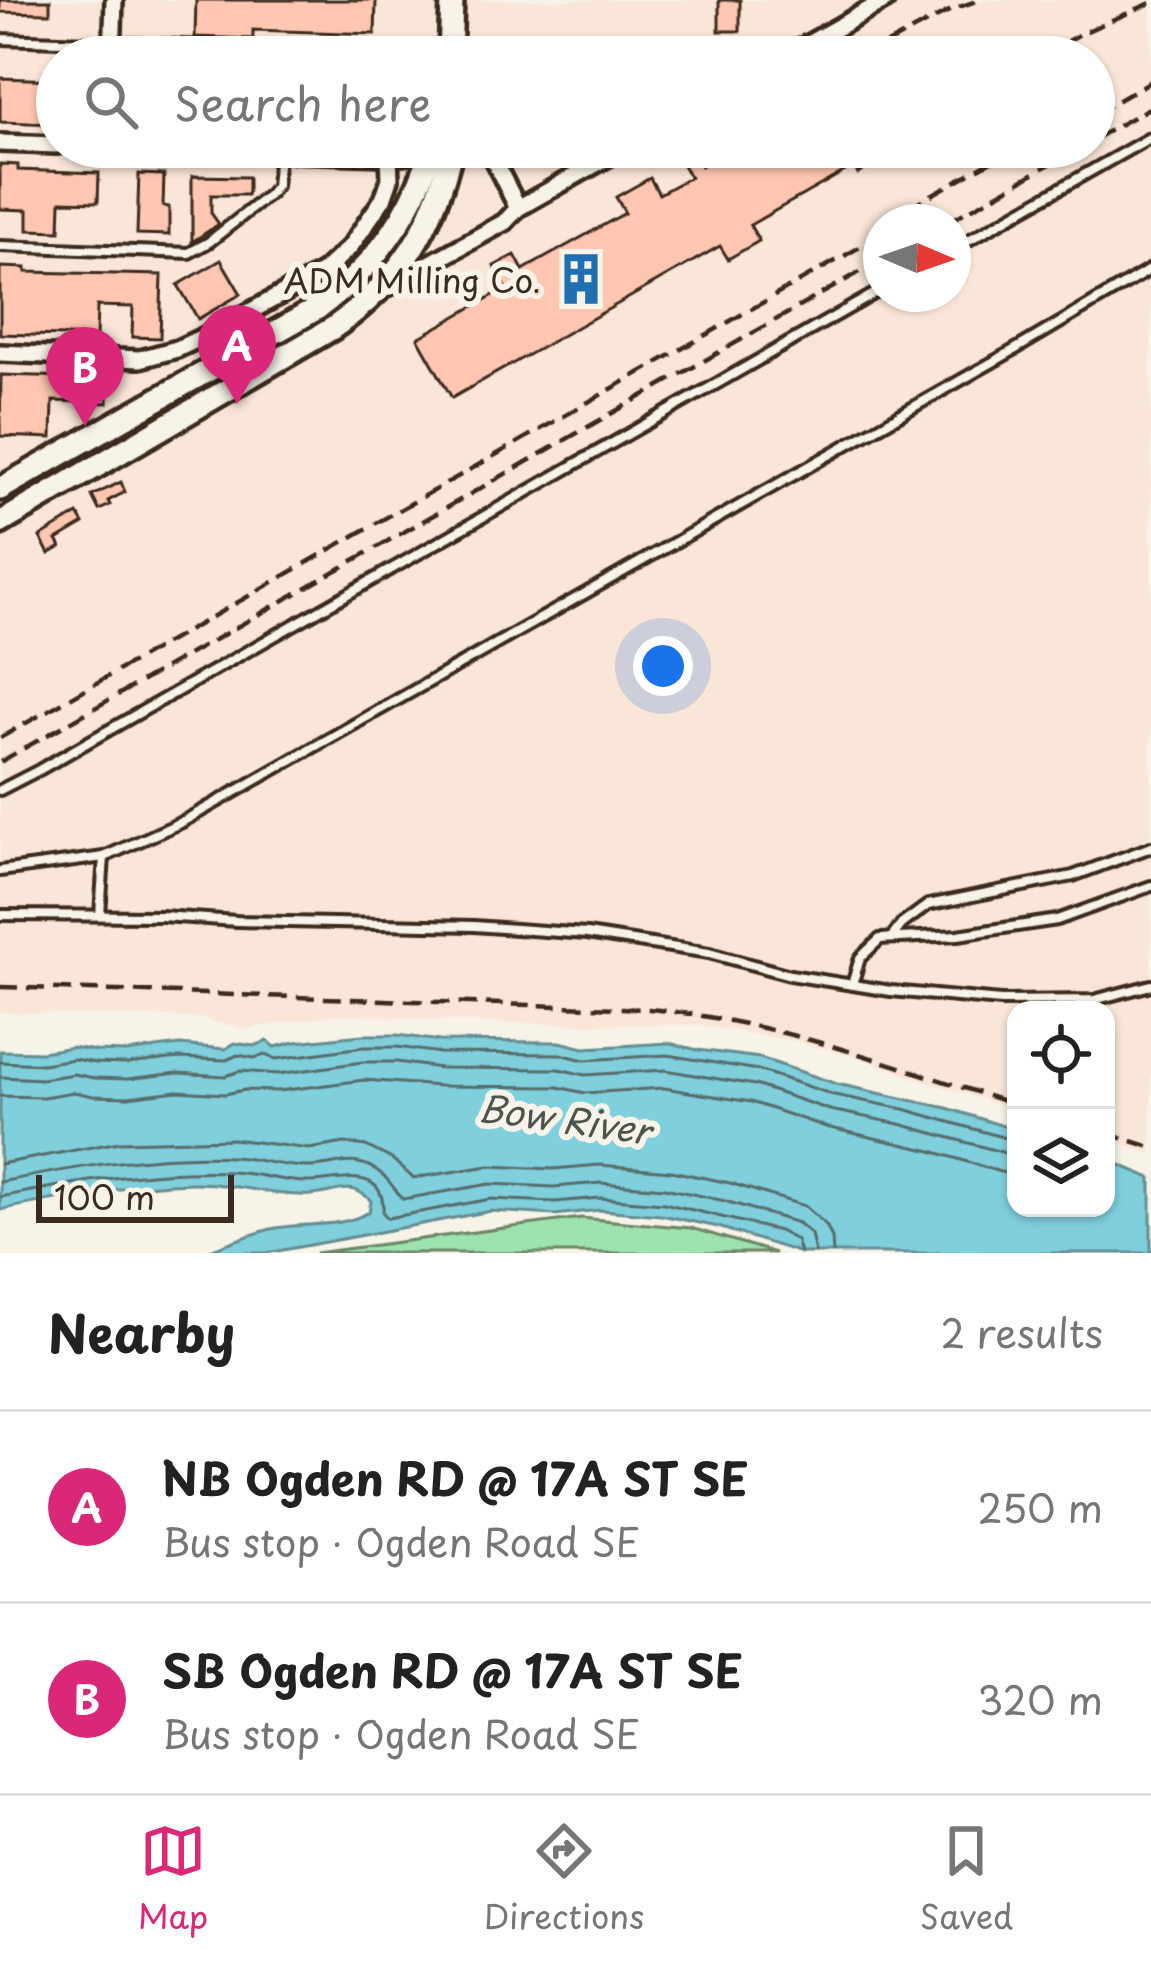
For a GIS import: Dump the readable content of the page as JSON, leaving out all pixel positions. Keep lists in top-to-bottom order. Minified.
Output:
{"water":["Bow River"],"places":{"building":["ADM Milling Co."]},"scale_bar":"100 m","north":"right","page":{"search":"Search here","pins":["A","B"],"scale":"100 m","heading":["Nearby","2 results"],"list":[{"mark":"A","name":"NB Ogden RD @ 17A ST SE","note":"Bus stop · Ogden Road SE","value":"250 m"},{"mark":"B","name":"SB Ogden RD @ 17A ST SE","note":"Bus stop · Ogden Road SE","value":"320 m"}],"nav":["Map","Directions","Saved"]}}
